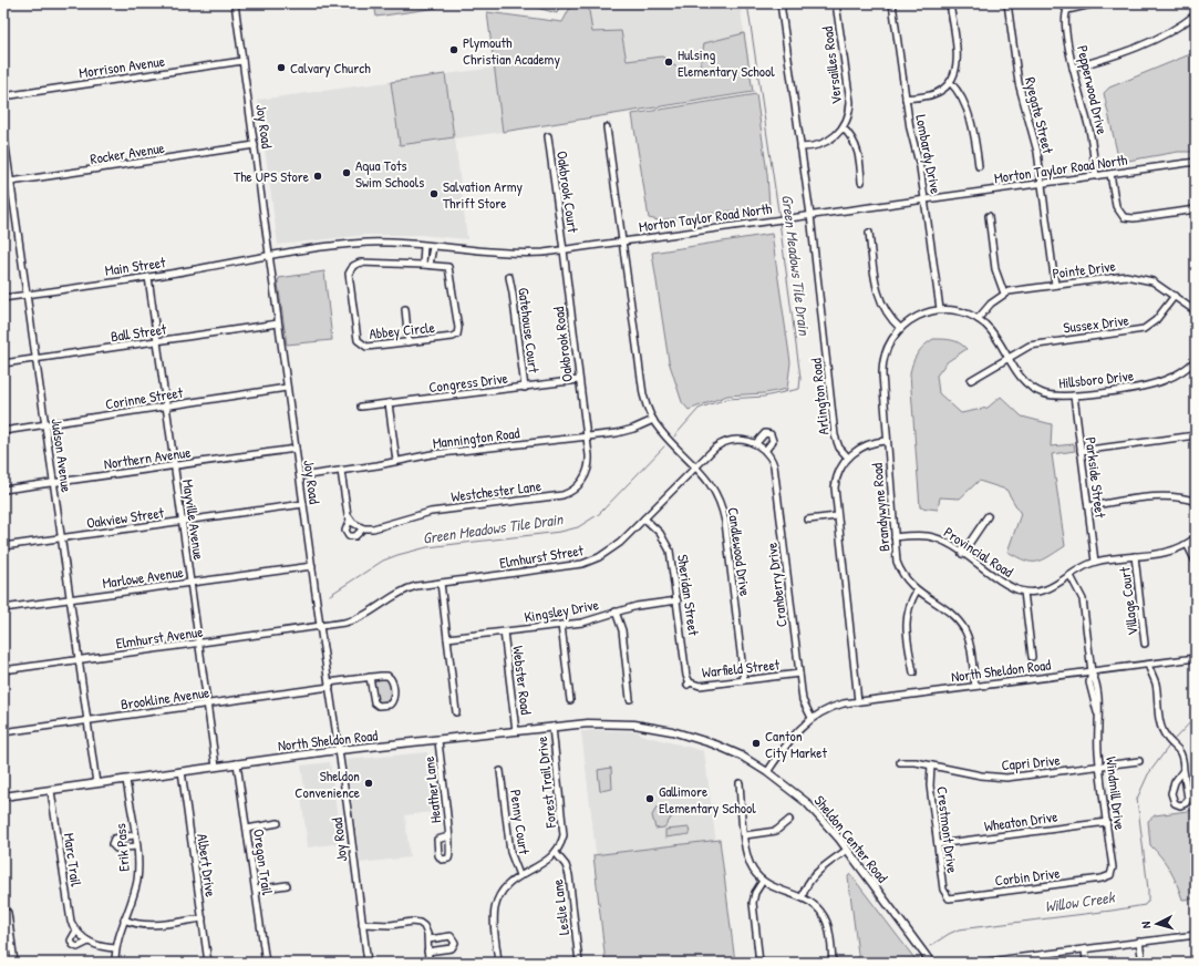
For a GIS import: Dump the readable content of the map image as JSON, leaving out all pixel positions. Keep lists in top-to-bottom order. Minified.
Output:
{"streets":{"main road":["North Sheldon Road","Sheldon Center Road"],"street":["Versailles Road","Morrison Avenue","Pepperwood Drive","Ryegate Street","Joy Road","Rocker Avenue","Lombardy Drive","Morton Taylor Road North","Oakbrook Court","Main Street","Pointe Drive","Sussex Drive","Abbey Circle","Gatehouse Court","Ball Street","Oakbrook Road","Hillsboro Drive","Congress Drive","Arlington Road","Corinne Street","Mannington Road","Judson Avenue","Northern Avenue","Parkside Street","Westchester Lane","Brandywyne Road","Oakview Street","Mayville Avenue","Candlewood Drive","Provincial Road","Elmhurst Street","Marlowe Avenue","Cranberry Drive","Sheridan Street","Village Court","Kingsley Drive","Elmhurst Avenue","Warfield Street","Webster Road","Brookline Avenue","Capri Drive","Forest Trail Drive","Heather Lane","Windmill Drive","Wheaton Drive","Penny Court","Crestmont Drive","Erik Pass","Marc Trail","Oregon Trail","Albert Drive","Corbin Drive","Leslie Lane"]},"crossings":[["Versailles Road","Arlington Road"],["Morrison Avenue","Joy Road"],["Pepperwood Drive","Morton Taylor Road North"],["Ryegate Street","Morton Taylor Road North"],["Ryegate Street","Pointe Drive"],["Joy Road","Rocker Avenue"],["Joy Road","Morton Taylor Road North"],["Joy Road","Main Street"],["Joy Road","Ball Street"],["Joy Road","Corinne Street"],["Joy Road","Mannington Road"],["Joy Road","Northern Avenue"],["Joy Road","Oakview Street"],["Joy Road","Elmhurst Street"],["Joy Road","Marlowe Avenue"],["Joy Road","Elmhurst Avenue"],["Joy Road","North Sheldon Road"],["Joy Road","Brookline Avenue"],["Rocker Avenue","Judson Avenue"],["Lombardy Drive","Morton Taylor Road North"],["Lombardy Drive","Hillsboro Drive"],["Morton Taylor Road North","Oakbrook Court"],["Morton Taylor Road North","Main Street"],["Morton Taylor Road North","Oakbrook Road"],["Morton Taylor Road North","Arlington Road"],["Morton Taylor Road North","Candlewood Drive"],["Oakbrook Court","Oakbrook Road"],["Main Street","Judson Avenue"],["Main Street","Mayville Avenue"],["Pointe Drive","Sussex Drive"],["Pointe Drive","Hillsboro Drive"],["Sussex Drive","Hillsboro Drive"],["Gatehouse Court","Congress Drive"],["Ball Street","Judson Avenue"],["Ball Street","Mayville Avenue"],["Oakbrook Road","Congress Drive"],["Oakbrook Road","Mannington Road"],["Oakbrook Road","Westchester Lane"],["Hillsboro Drive","Parkside Street"],["Hillsboro Drive","Brandywyne Road"],["Corinne Street","Judson Avenue"],["Corinne Street","Mayville Avenue"],["Mannington Road","Westchester Lane"],["Mannington Road","Candlewood Drive"],["Judson Avenue","Northern Avenue"],["Judson Avenue","Oakview Street"],["Judson Avenue","Marlowe Avenue"],["Judson Avenue","Elmhurst Avenue"],["Judson Avenue","North Sheldon Road"],["Judson Avenue","Brookline Avenue"],["Northern Avenue","Mayville Avenue"],["Parkside Street","Provincial Road"],["Brandywyne Road","Provincial Road"],["Brandywyne Road","North Sheldon Road"],["Oakview Street","Mayville Avenue"],["Mayville Avenue","Marlowe Avenue"],["Mayville Avenue","Elmhurst Avenue"],["Mayville Avenue","North Sheldon Road"],["Mayville Avenue","Brookline Avenue"],["Candlewood Drive","Elmhurst Street"],["Candlewood Drive","Warfield Street"],["Provincial Road","Village Court"],["Provincial Road","Windmill Drive"],["Elmhurst Street","Cranberry Drive"],["Elmhurst Street","Sheridan Street"],["Elmhurst Street","Elmhurst Avenue"],["Cranberry Drive","Warfield Street"],["Cranberry Drive","North Sheldon Road"],["Sheridan Street","Kingsley Drive"],["Sheridan Street","Warfield Street"],["Kingsley Drive","Webster Road"],["North Sheldon Road","Webster Road"],["North Sheldon Road","Forest Trail Drive"],["North Sheldon Road","Heather Lane"],["North Sheldon Road","Windmill Drive"],["North Sheldon Road","Sheldon Center Road"],["North Sheldon Road","Erik Pass"],["North Sheldon Road","Marc Trail"],["North Sheldon Road","Oregon Trail"],["North Sheldon Road","Albert Drive"],["Capri Drive","Windmill Drive"],["Capri Drive","Crestmont Drive"],["Forest Trail Drive","Leslie Lane"],["Windmill Drive","Wheaton Drive"],["Windmill Drive","Corbin Drive"],["Wheaton Drive","Crestmont Drive"],["Crestmont Drive","Corbin Drive"],["Erik Pass","Marc Trail"]],"water":["Green Meadows Tile Drain","Willow Creek"],"places":["Plymouth Christian Academy","Hulsing Elementary School","Calvary Church","Aqua Tots Swim Schools","The UPS Store","Salvation Army Thrift Store","Canton City Market","Sheldon Convenience","Gallimore Elementary School"],"north":"left"}
